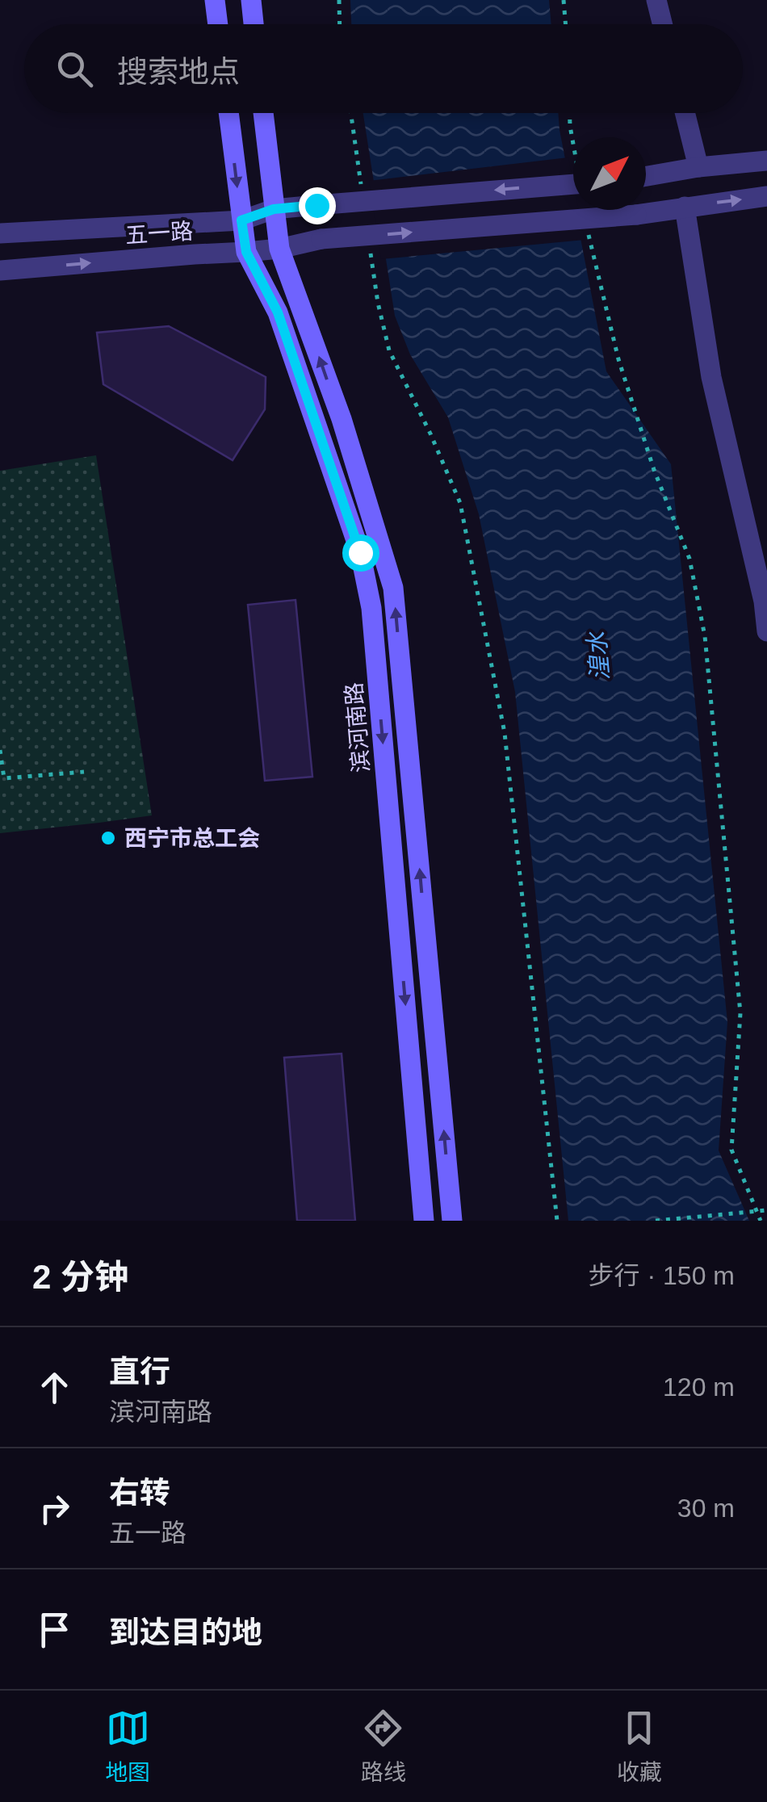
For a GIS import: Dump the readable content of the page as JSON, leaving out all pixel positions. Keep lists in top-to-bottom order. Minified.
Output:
{"streets":{"main road":["滨河南路"],"street":["五一路"]},"crossings":[["五一路","滨河南路"]],"water":["湟水"],"places":["西宁市总工会"],"north":"top right","page":{"search":"搜索地点","heading":["2 分钟","步行 · 150 m"],"list":[["直行","滨河南路","120 m"],["右转","五一路","30 m"],"到达目的地"],"nav":["地图","路线","收藏"]}}
